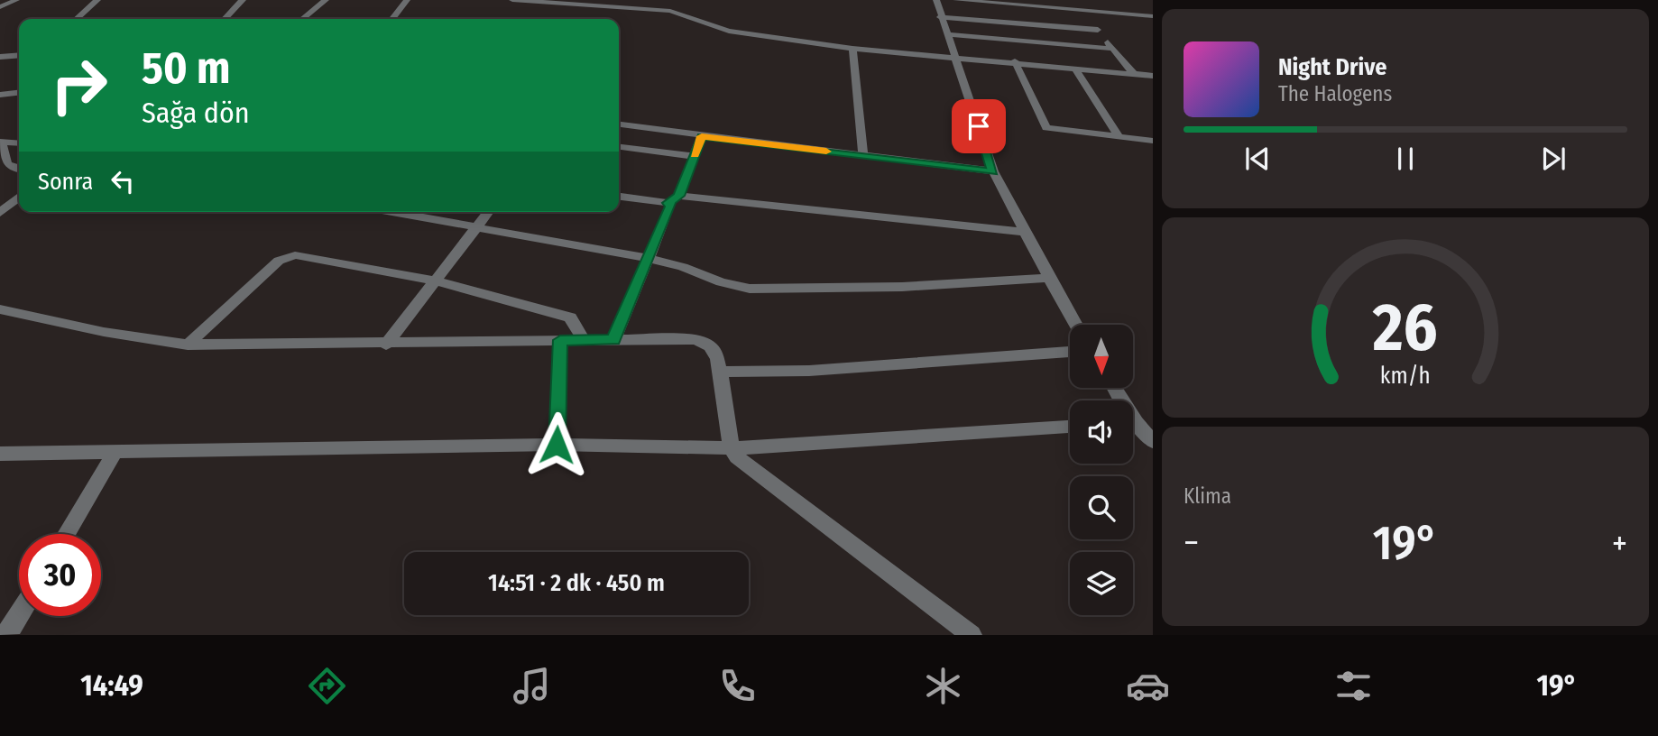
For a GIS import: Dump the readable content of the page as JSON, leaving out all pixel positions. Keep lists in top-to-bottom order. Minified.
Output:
{"north":"bottom","page":{"turn":["50 m","Sağa dön"],"song":["Night Drive","The Halogens"],"then":"Sonra","tile":"Klima","heat":["−","19°","+"],"limit":"30","trip":"14:51 · 2 dk · 450 m","tabs":["14:49","19°"],"gauge":["26","km/h"]}}
